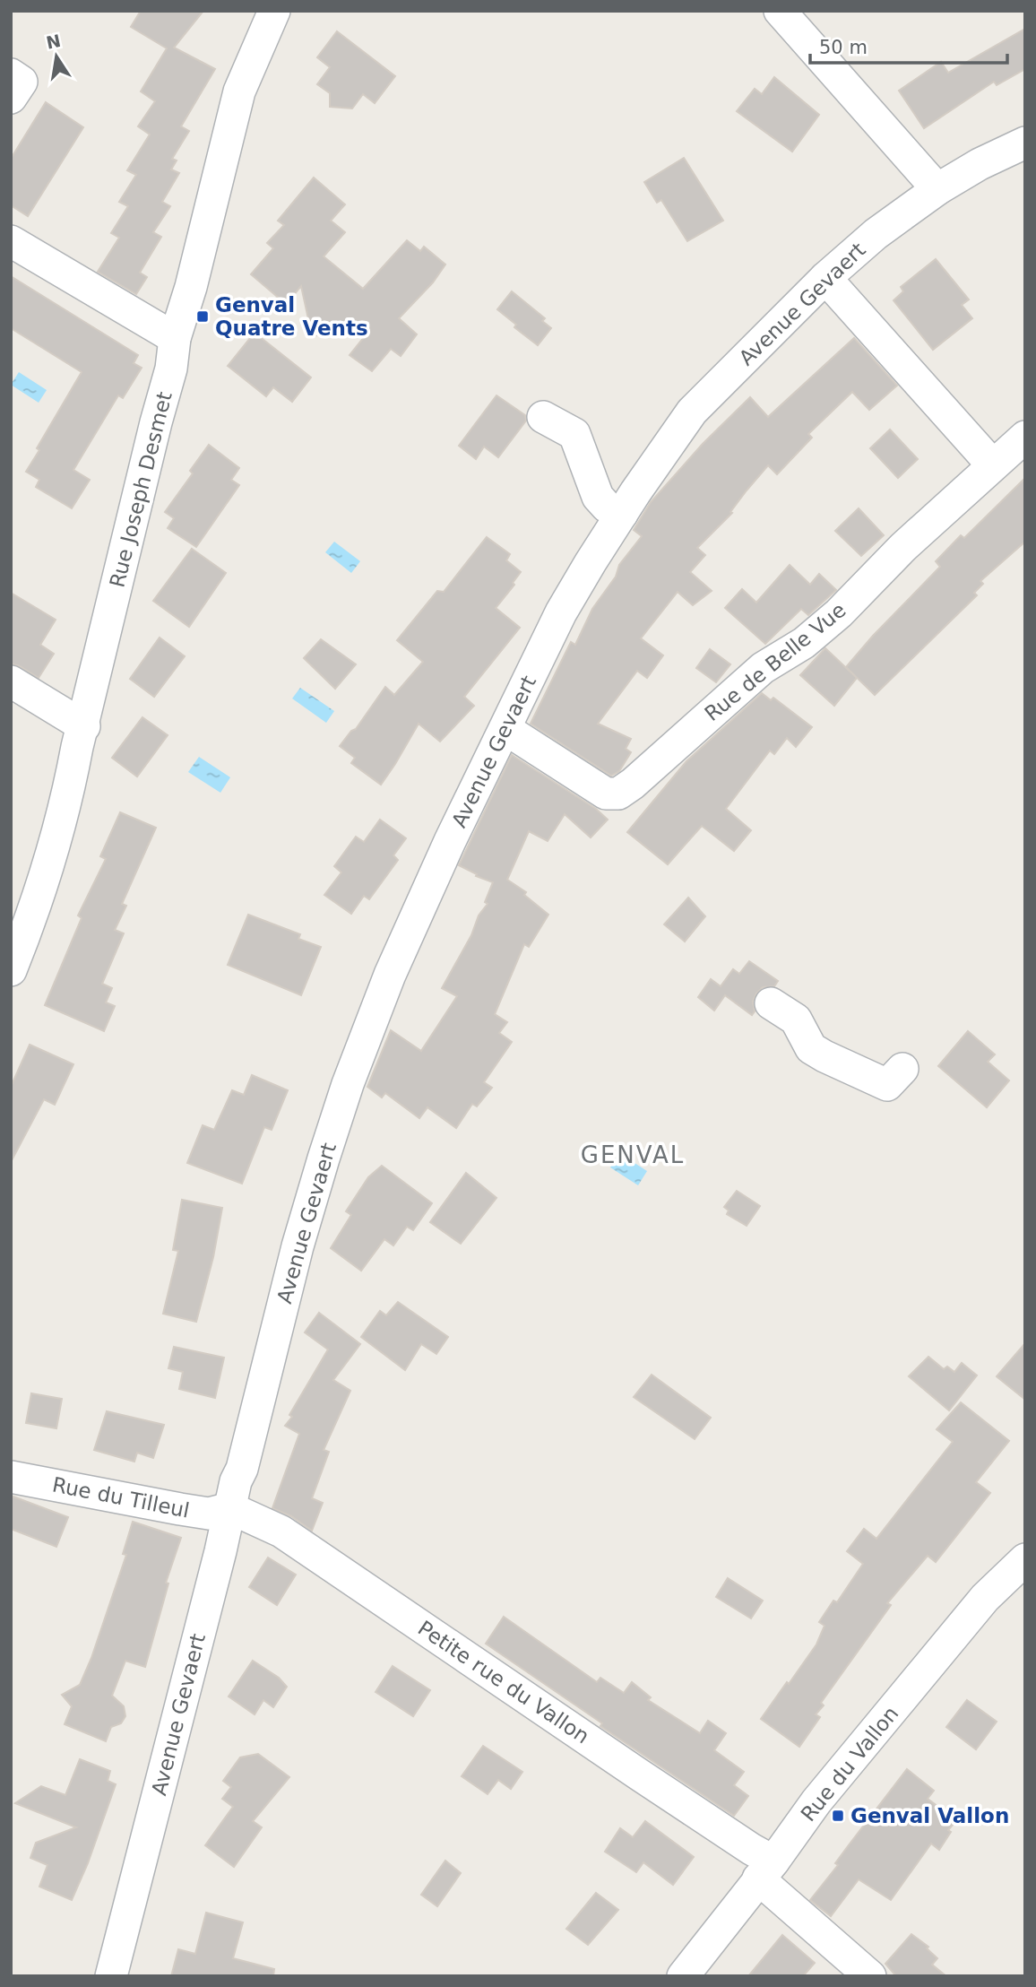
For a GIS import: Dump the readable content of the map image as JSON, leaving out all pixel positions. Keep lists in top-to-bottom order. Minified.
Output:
{"streets":{"street":["Avenue Gevaert","Rue Joseph Desmet","Rue de Belle Vue","Rue du Tilleul","Petite rue du Vallon","Rue du Vallon"]},"crossings":[["Avenue Gevaert","Rue de Belle Vue"],["Avenue Gevaert","Rue du Tilleul"],["Avenue Gevaert","Petite rue du Vallon"],["Rue du Tilleul","Petite rue du Vallon"],["Petite rue du Vallon","Rue du Vallon"]],"districts":["GENVAL"],"places":{"transit":["Genval Quatre Vents","Genval Vallon"]},"scale_bar":"50 m","north":"top"}
